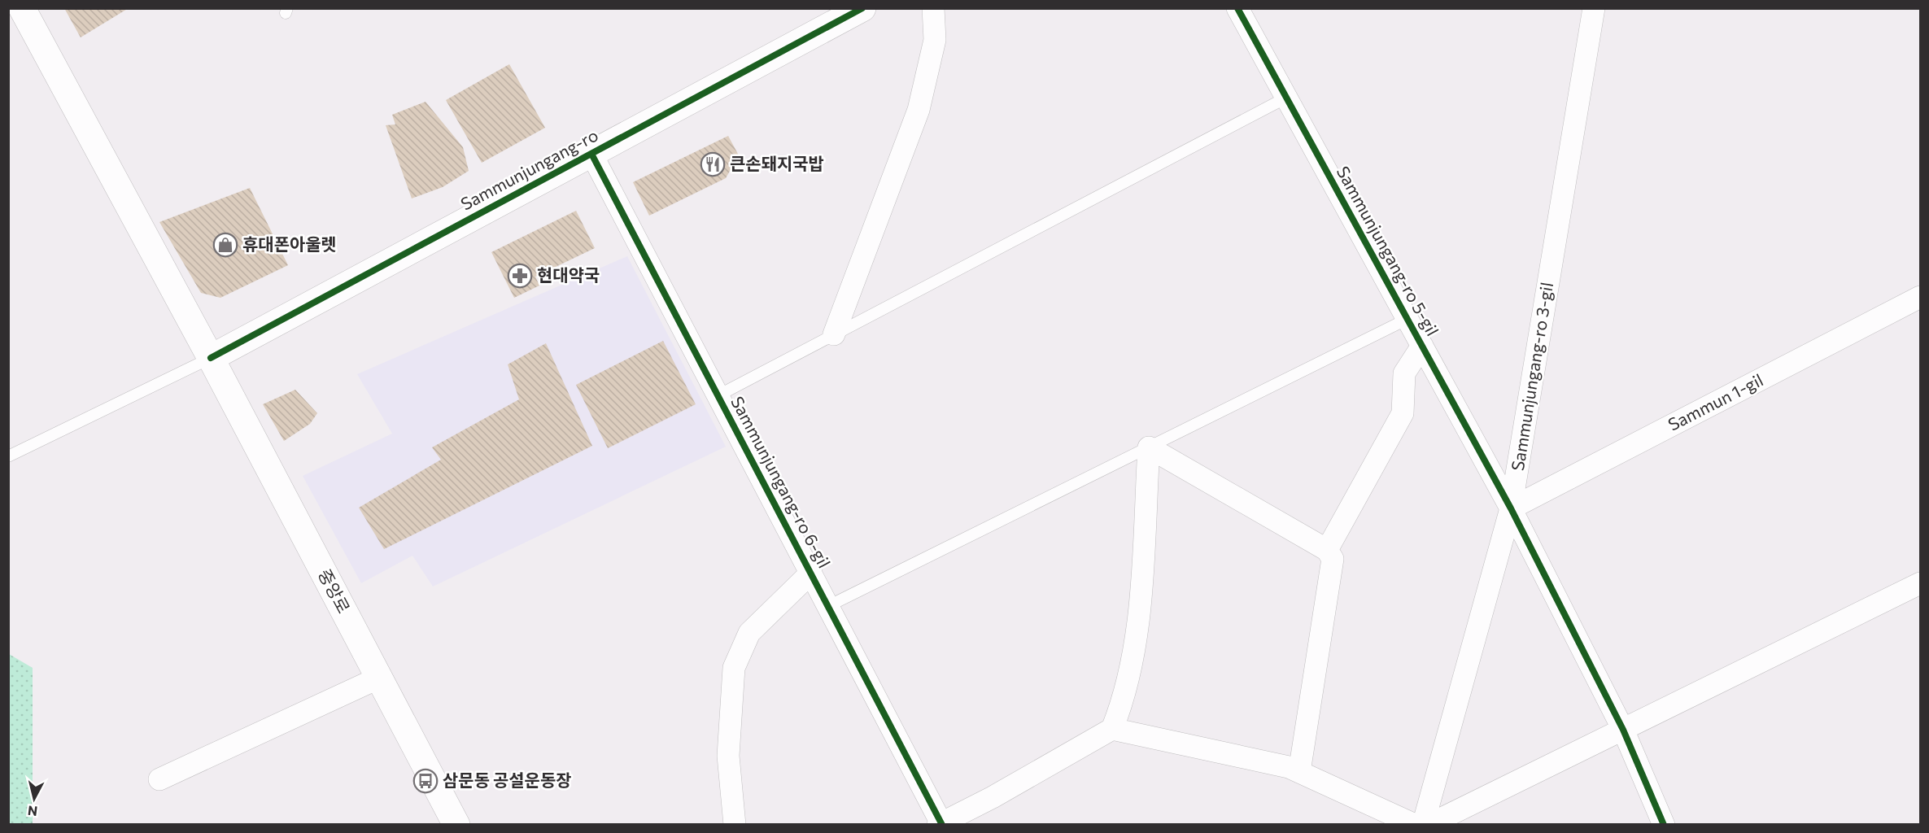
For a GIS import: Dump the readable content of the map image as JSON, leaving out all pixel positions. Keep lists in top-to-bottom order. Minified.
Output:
{"streets":{"main road":["Sammunjungang-ro","중앙로"],"street":["Sammunjungang-ro 5-gil","Sammunjungang-ro 3-gil","Sammun 1-gil","Sammunjungang-ro 6-gil"]},"crossings":[["Sammunjungang-ro","Sammunjungang-ro 6-gil"],["Sammunjungang-ro","중앙로"],["Sammunjungang-ro 5-gil","Sammunjungang-ro 3-gil"],["Sammunjungang-ro 5-gil","Sammun 1-gil"],["Sammunjungang-ro 3-gil","Sammun 1-gil"]],"places":{"restaurant":["큰손돼지국밥"],"shop":["휴대폰아울렛"],"pharmacy":["현대약국"],"bus stop":["삼문동 공설운동장"]},"north":"bottom"}
